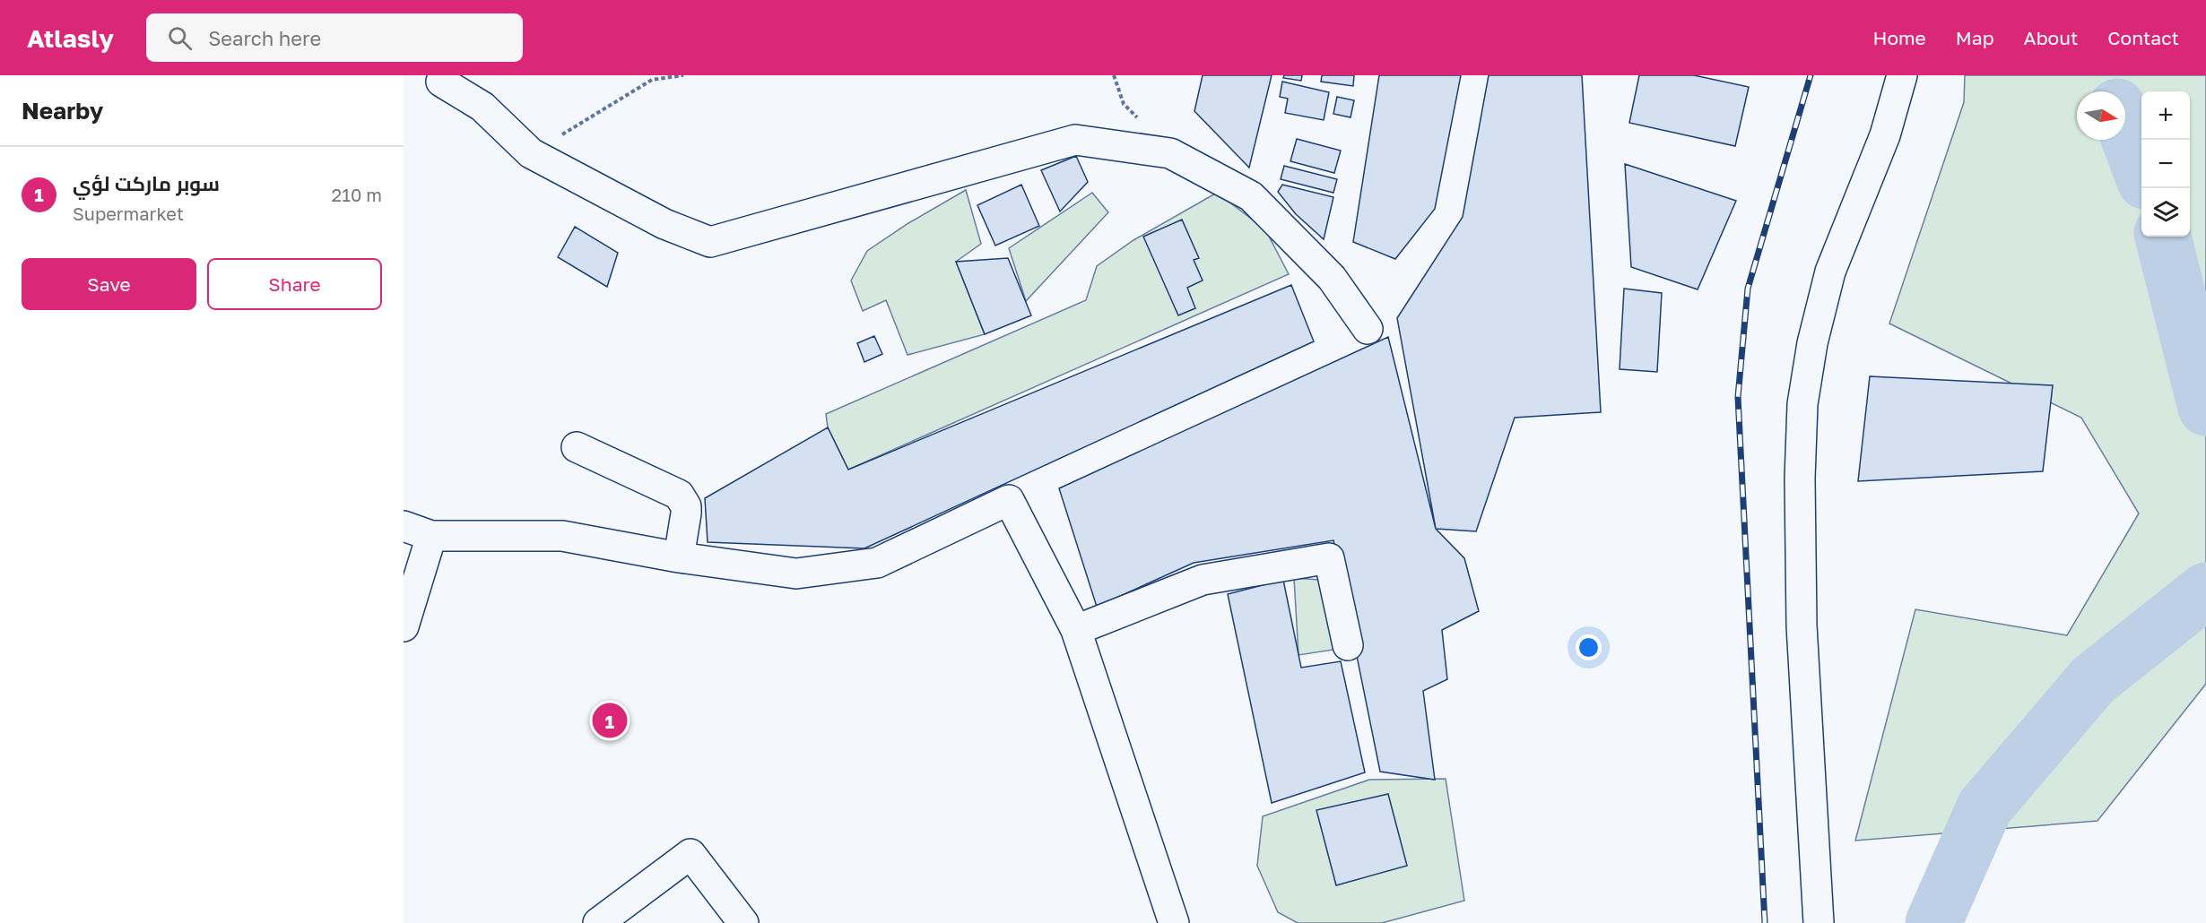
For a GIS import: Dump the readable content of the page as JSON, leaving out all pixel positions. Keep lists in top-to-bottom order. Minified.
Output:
{"north":"right","page":{"header":"Atlasly","search":"Search here","nav":["Home","Map","About","Contact"],"heading":"Nearby","map_buttons":["+","−"],"list":[{"mark":"1","name":"سوبر ماركت لؤي","note":"Supermarket","value":"210 m"}],"buttons":["Save","Share"],"pins":"1"}}
